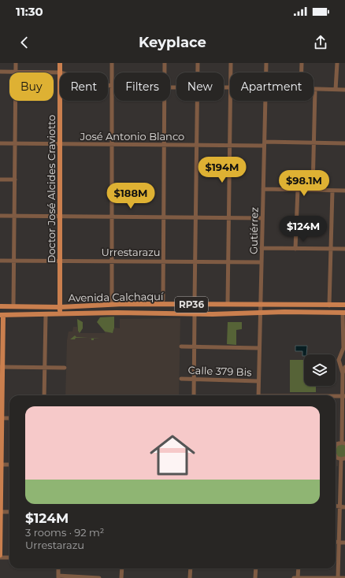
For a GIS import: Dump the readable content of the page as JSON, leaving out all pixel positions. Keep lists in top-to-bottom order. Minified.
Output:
{"streets":{"main road":["Doctor José Alcides Craviotto","Avenida Calchaquí","RP36"],"street":["José Antonio Blanco","Gutiérrez","Urrestarazu","Calle 379 Bis"]},"crossings":[["José Antonio Blanco","Doctor José Alcides Craviotto"],["José Antonio Blanco","Gutiérrez"],["Doctor José Alcides Craviotto","Urrestarazu"],["Doctor José Alcides Craviotto","Avenida Calchaquí"],["Gutiérrez","Urrestarazu"],["Gutiérrez","Avenida Calchaquí"],["Gutiérrez","Calle 379 Bis"]],"page":{"status":"11:30","header":"Keyplace","chip":["Buy","Rent","Filters","New","Apartment"],"price":["$194M","$98.1M","$188M","$124M"],"list":[{"name":"$124M","note":"3 rooms · 92 m² · Urrestarazu"}]}}
